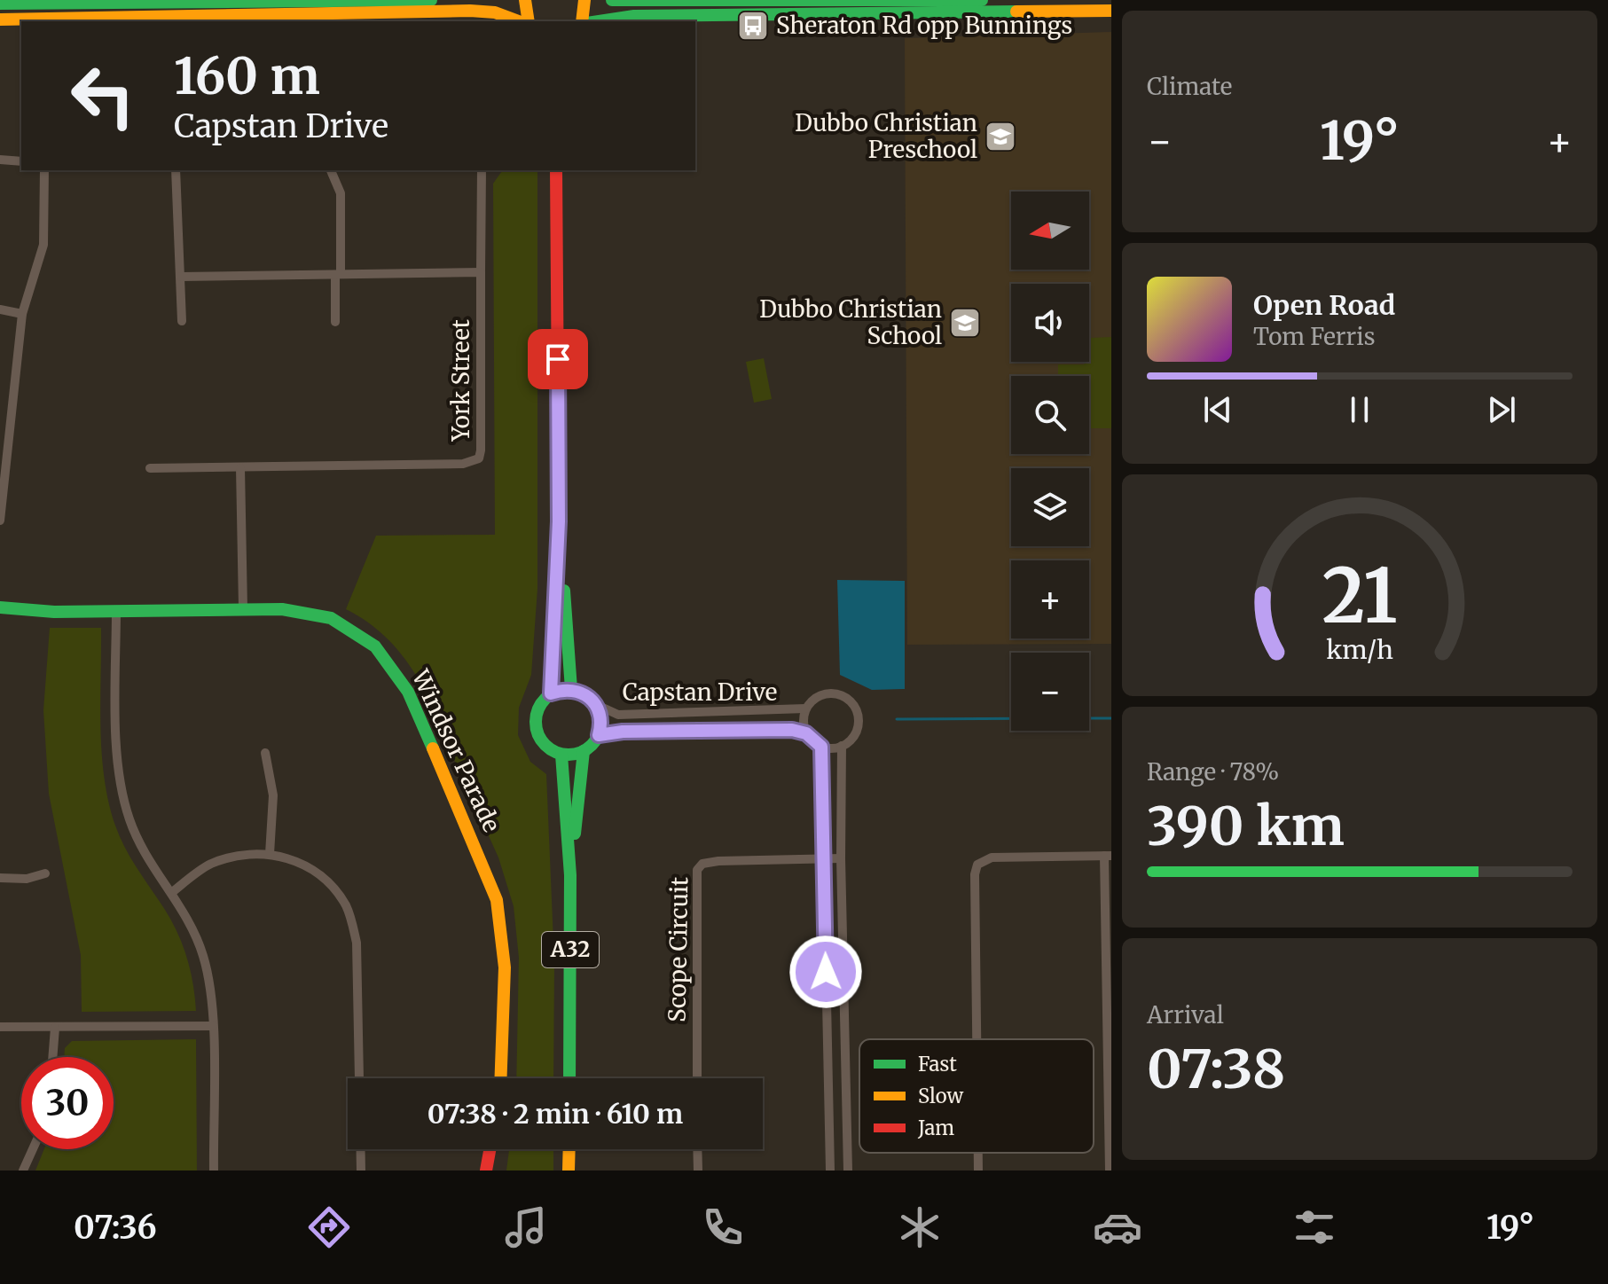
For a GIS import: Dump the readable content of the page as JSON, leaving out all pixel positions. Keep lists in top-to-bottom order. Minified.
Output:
{"streets":{"main road":["Windsor Parade","A32"],"street":["York Street","Capstan Drive","Scope Circuit"]},"crossings":[["Capstan Drive","A32"]],"places":{"bus stop":["Sheraton Rd opp Bunnings"],"school or university":["Dubbo Christian Preschool","Dubbo Christian School"]},"legend":["Fast","Slow","Jam"],"north":"left","page":{"tile":["Climate",["Range · 78%","390 km"],["Arrival","07:38"]],"turn":["160 m","Capstan Drive"],"heat":["−","19°","+"],"map_buttons":["+","−"],"song":["Open Road","Tom Ferris"],"limit":"30","trip":"07:38 · 2 min · 610 m","tabs":["07:36","19°"],"gauge":["21","km/h"]}}
